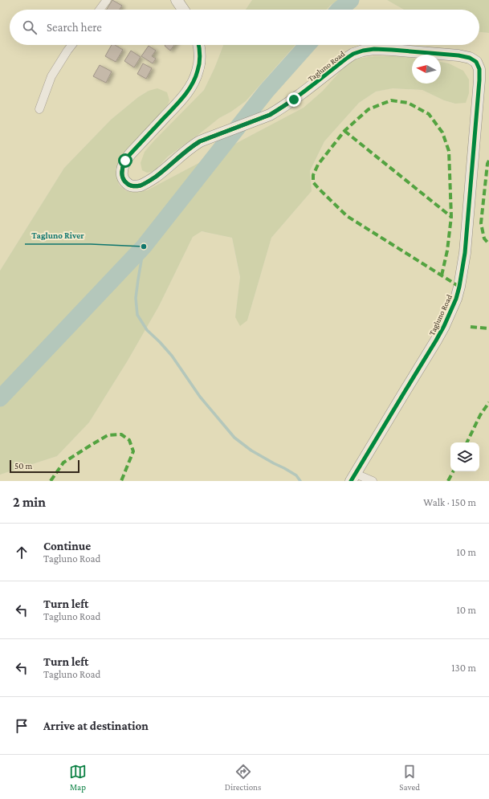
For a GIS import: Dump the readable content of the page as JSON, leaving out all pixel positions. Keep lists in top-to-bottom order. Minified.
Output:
{"streets":{"street":["Tagluno Road"]},"places":["Tagluno River"],"scale_bar":"50 m","north":"left","page":{"search":"Search here","scale":"50 m","heading":["2 min","Walk · 150 m"],"list":[["Continue","Tagluno Road","10 m"],["Turn left","Tagluno Road","10 m"],["Turn left","Tagluno Road","130 m"],"Arrive at destination"],"nav":["Map","Directions","Saved"]}}
